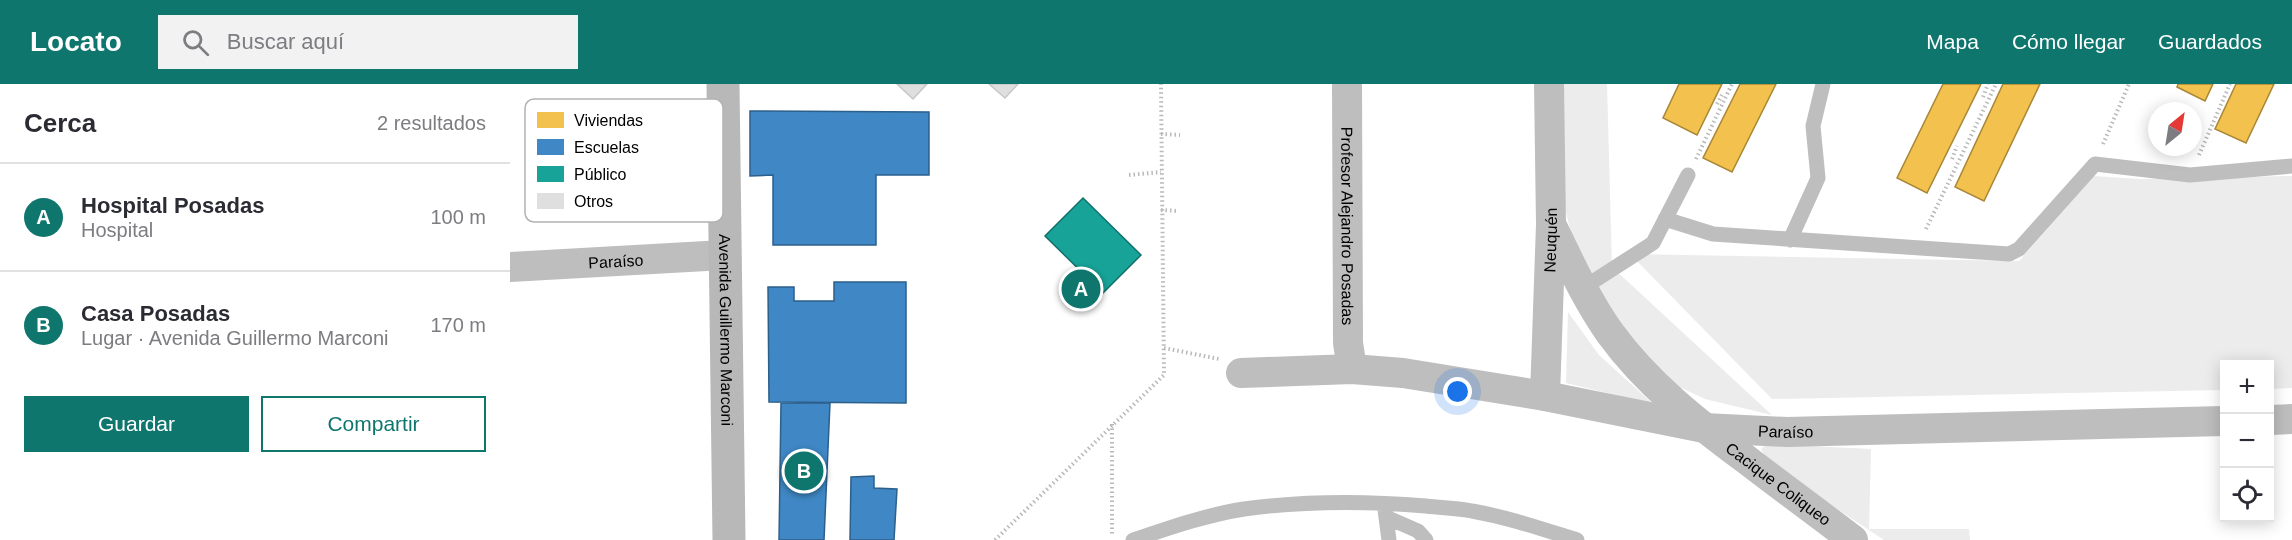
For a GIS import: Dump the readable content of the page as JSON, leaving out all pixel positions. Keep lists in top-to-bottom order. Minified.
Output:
{"streets":{"main road":["Avenida Guillermo Marconi"],"street":["Profesor Alejandro Posadas","Neuquén","Paraíso","Cacique Coliqueo"]},"crossings":[["Profesor Alejandro Posadas","Paraíso"],["Neuquén","Paraíso"],["Neuquén","Cacique Coliqueo"],["Paraíso","Avenida Guillermo Marconi"],["Paraíso","Cacique Coliqueo"]],"legend":["Viviendas","Escuelas","Público","Otros"],"north":"top right","page":{"header":"Locato","search":"Buscar aquí","nav":["Mapa","Cómo llegar","Guardados"],"heading":["Cerca","2 resultados"],"list":[{"mark":"A","name":"Hospital Posadas","note":"Hospital","value":"100 m"},{"mark":"B","name":"Casa Posadas","note":"Lugar · Avenida Guillermo Marconi","value":"170 m"}],"pins":["A","B"],"map_buttons":["+","−"],"buttons":["Guardar","Compartir"]}}
